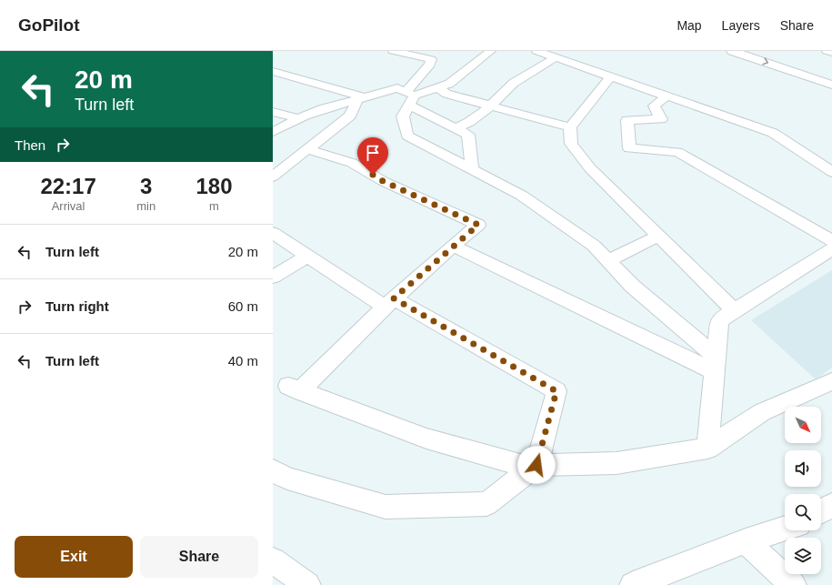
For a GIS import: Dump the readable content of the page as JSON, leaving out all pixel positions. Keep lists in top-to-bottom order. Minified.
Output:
{"north":"bottom right","page":{"header":"GoPilot","nav":["Map","Layers","Share"],"turn":["20 m","Turn left"],"then":"Then","eta":["22:17","Arrival","3","min","180","m"],"list":[{"name":"Turn left","value":"20 m"},{"name":"Turn right","value":"60 m"},{"name":"Turn left","value":"40 m"}],"buttons":["Exit","Share"]}}
